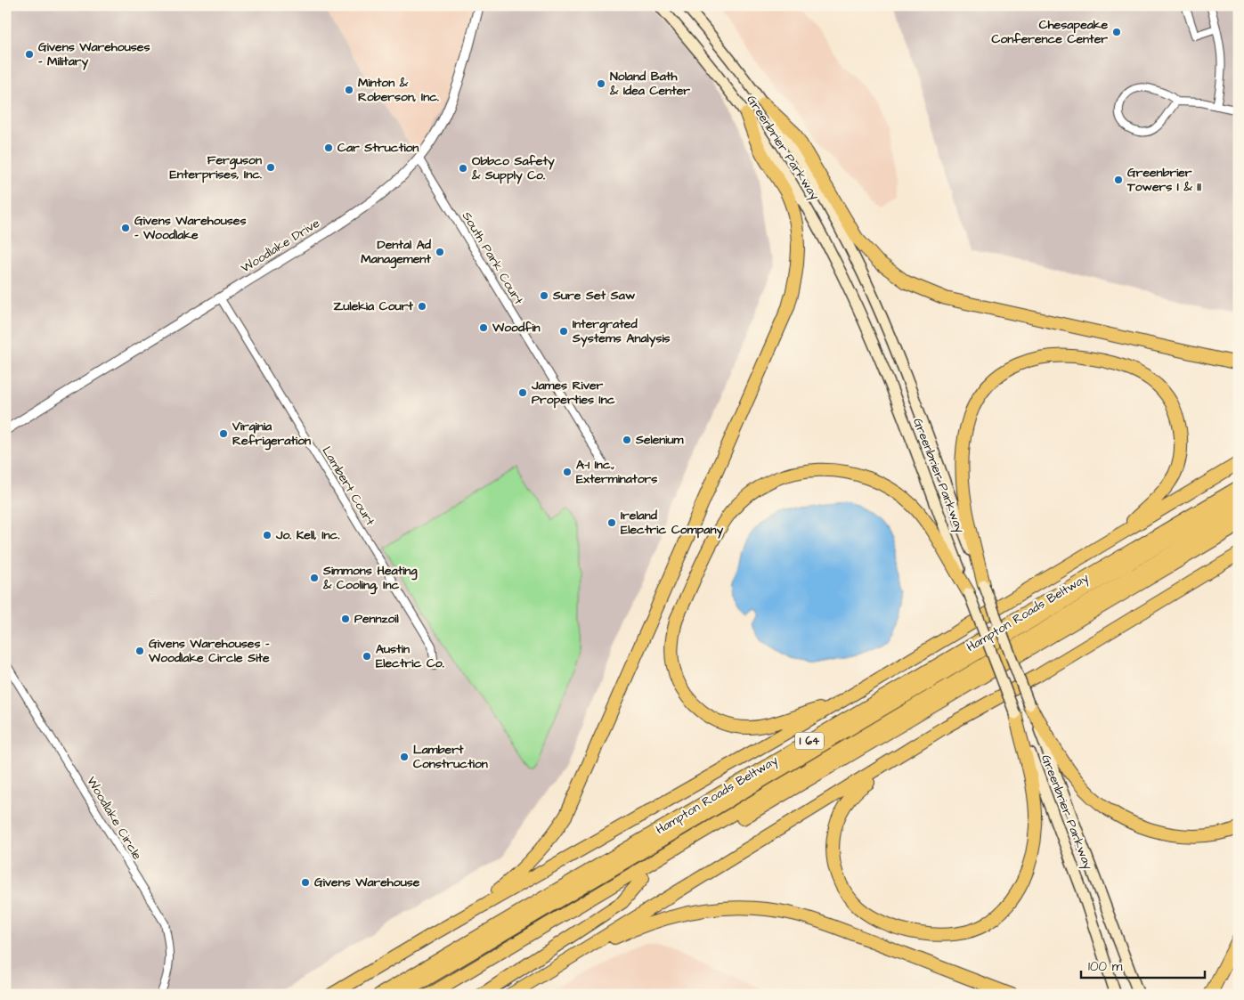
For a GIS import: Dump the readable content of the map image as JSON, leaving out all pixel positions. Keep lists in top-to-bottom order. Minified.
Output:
{"streets":{"highway":["Hampton Roads Beltway","I 64"],"main road":["Greenbrier Parkway"],"street":["Woodlake Drive","South Park Court","Lambert Court","Woodlake Circle"]},"crossings":[["Woodlake Drive","South Park Court"],["Woodlake Drive","Lambert Court"]],"places":["Chesapeake Conference Center","Givens Warehouses - Military","Noland Bath & Idea Center","Minton & Roberson, Inc.","Car Struction","Ferguson Enterprises, Inc.","Obbco Safety & Supply Co.","Greenbrier Towers I & II","Givens Warehouses - Woodlake","Dental Ad Management","Sure Set Saw","Zulekia Court","Woodfin","Intergrated Systems Analysis","James River Properties Inc","Virginia Refrigeration","Selenium","A-1 Inc., Exterminators","Ireland Electric Company","Jo. Kell, Inc.","Simmons Heating & Cooling, Inc","Pennzoil","Givens Warehouses - Woodlake Circle Site","Austin Electric Co.","Lambert Construction","Givens Warehouse"],"scale_bar":"100 m"}
